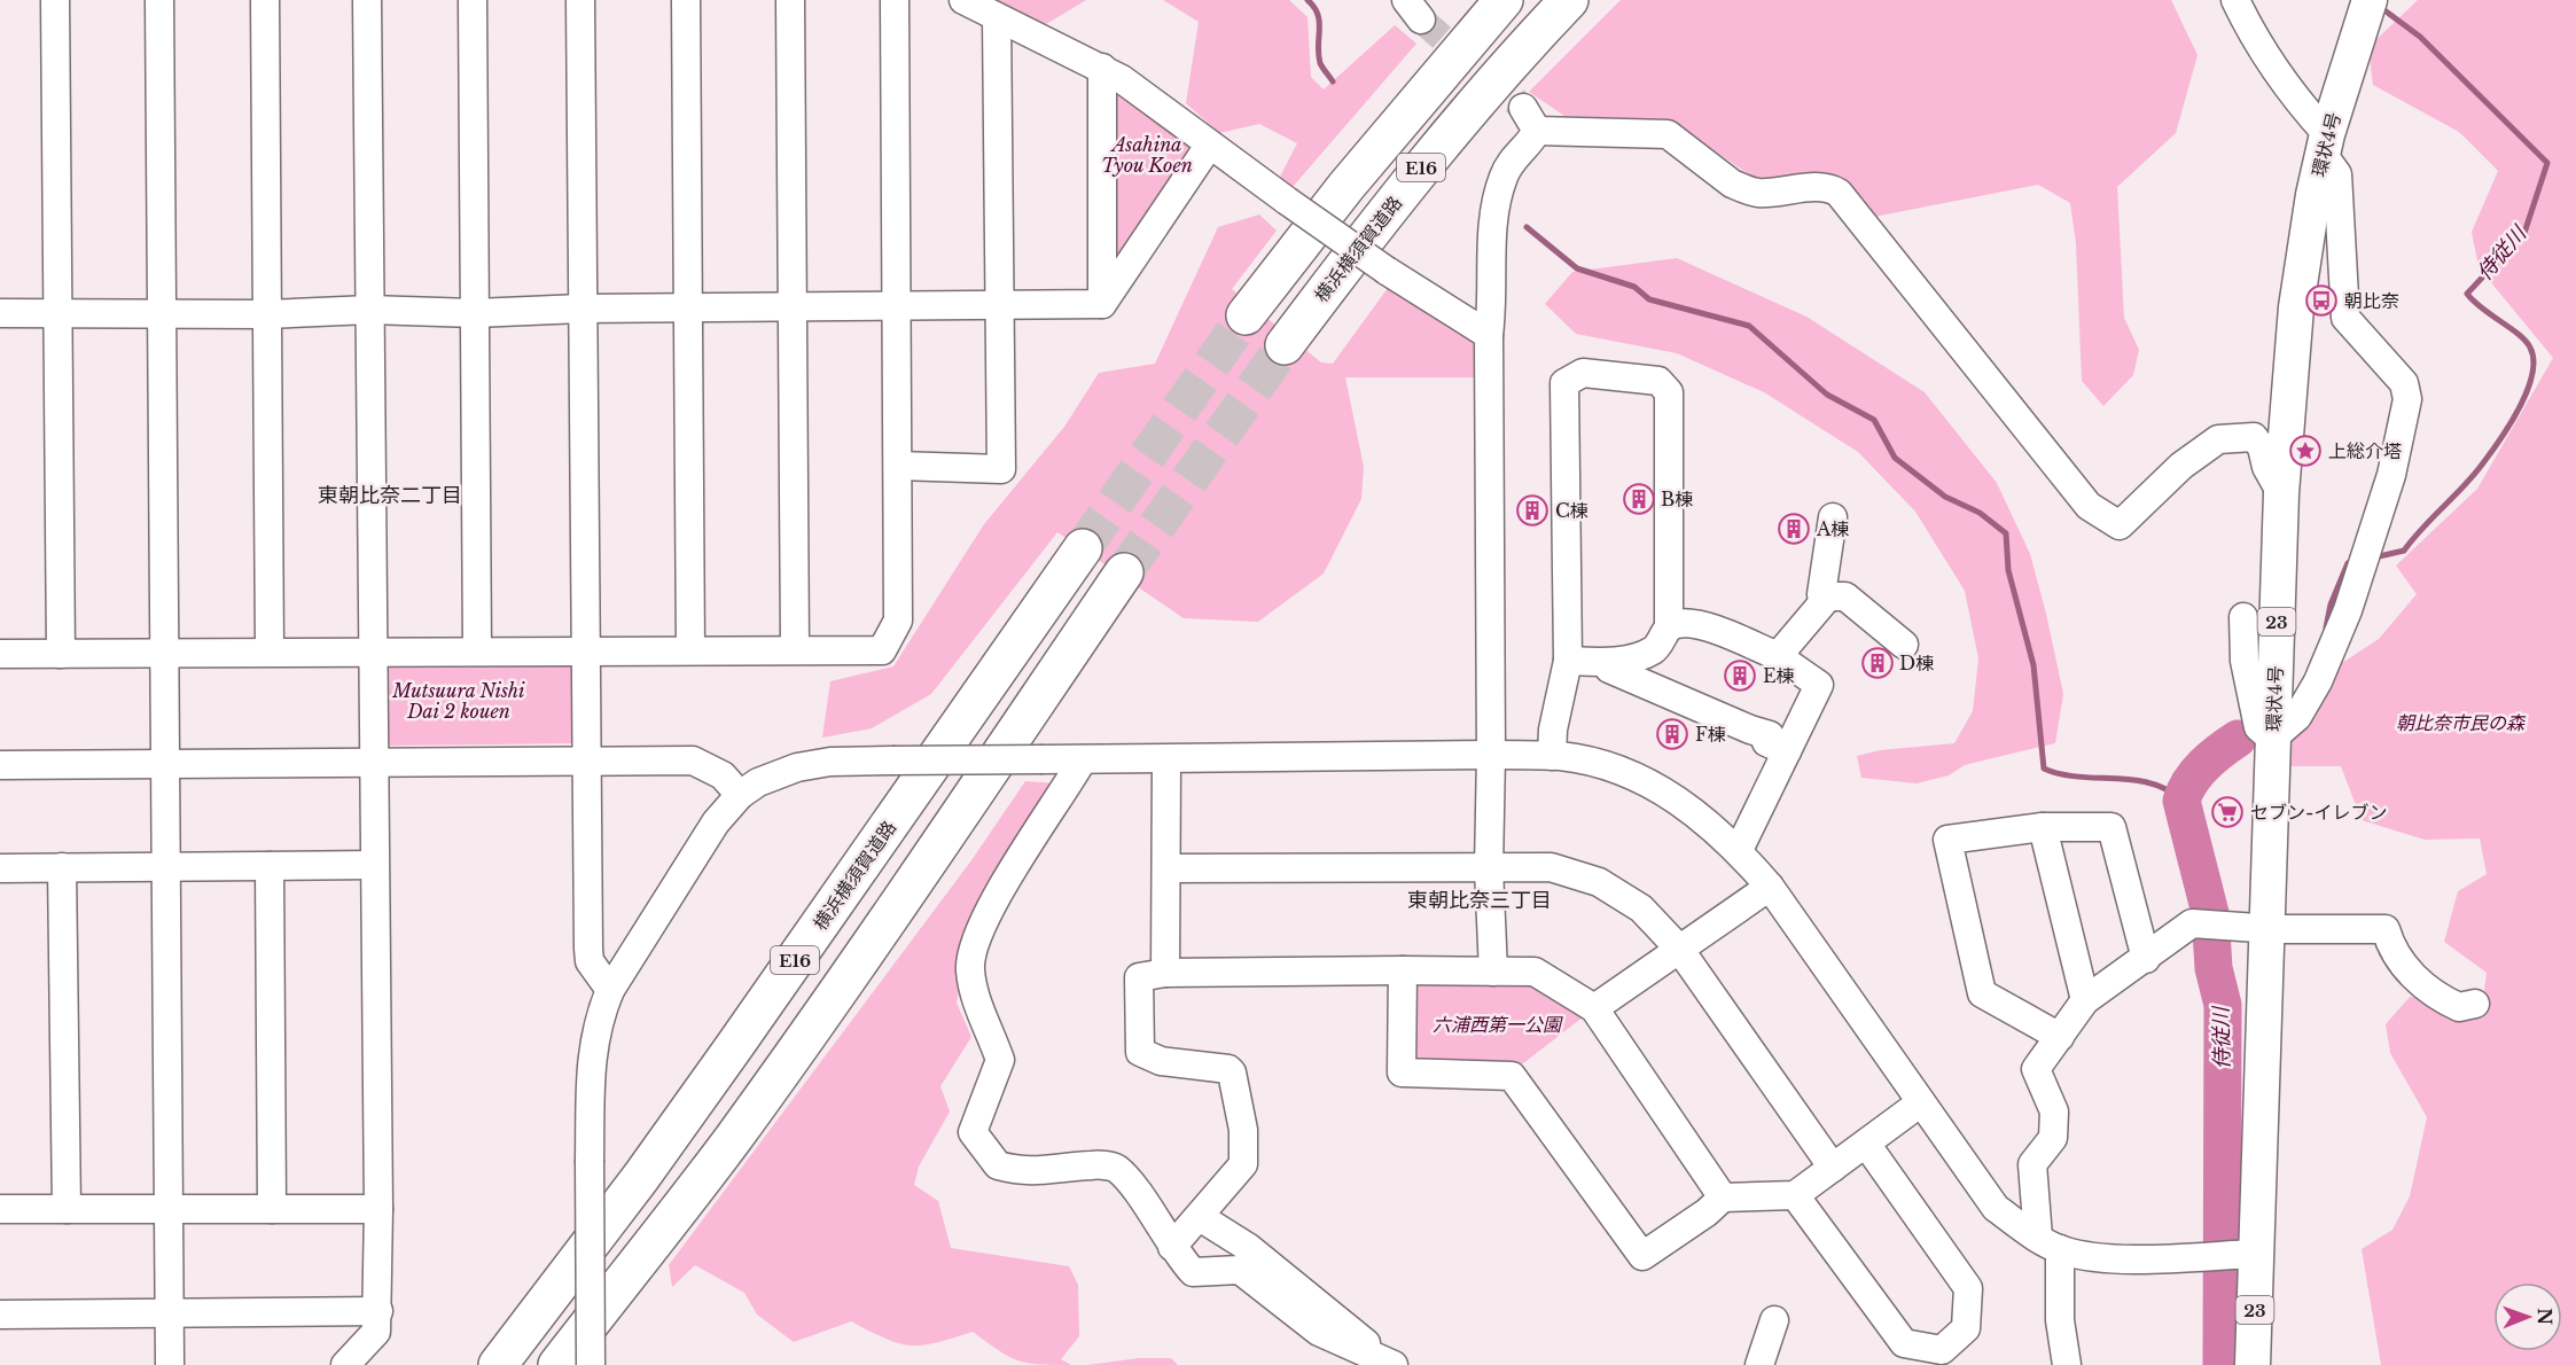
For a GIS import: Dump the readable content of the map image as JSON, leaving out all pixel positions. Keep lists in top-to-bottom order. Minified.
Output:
{"streets":{"highway":["E16","横浜横須賀道路"],"main road":["環状4号","23"]},"districts":["東朝比奈二丁目","東朝比奈三丁目"],"water":["侍従川"],"parks":["Asahina Tyou Koen","Mutsuura Nishi Dai 2 kouen","朝比奈市民の森","六浦西第一公園"],"places":{"bus stop":["朝比奈"],"place":["上総介塔"],"building":["B棟","C棟","A棟","D棟","E棟","F棟"],"supermarket":["セブン-イレブン"]},"north":"right"}
